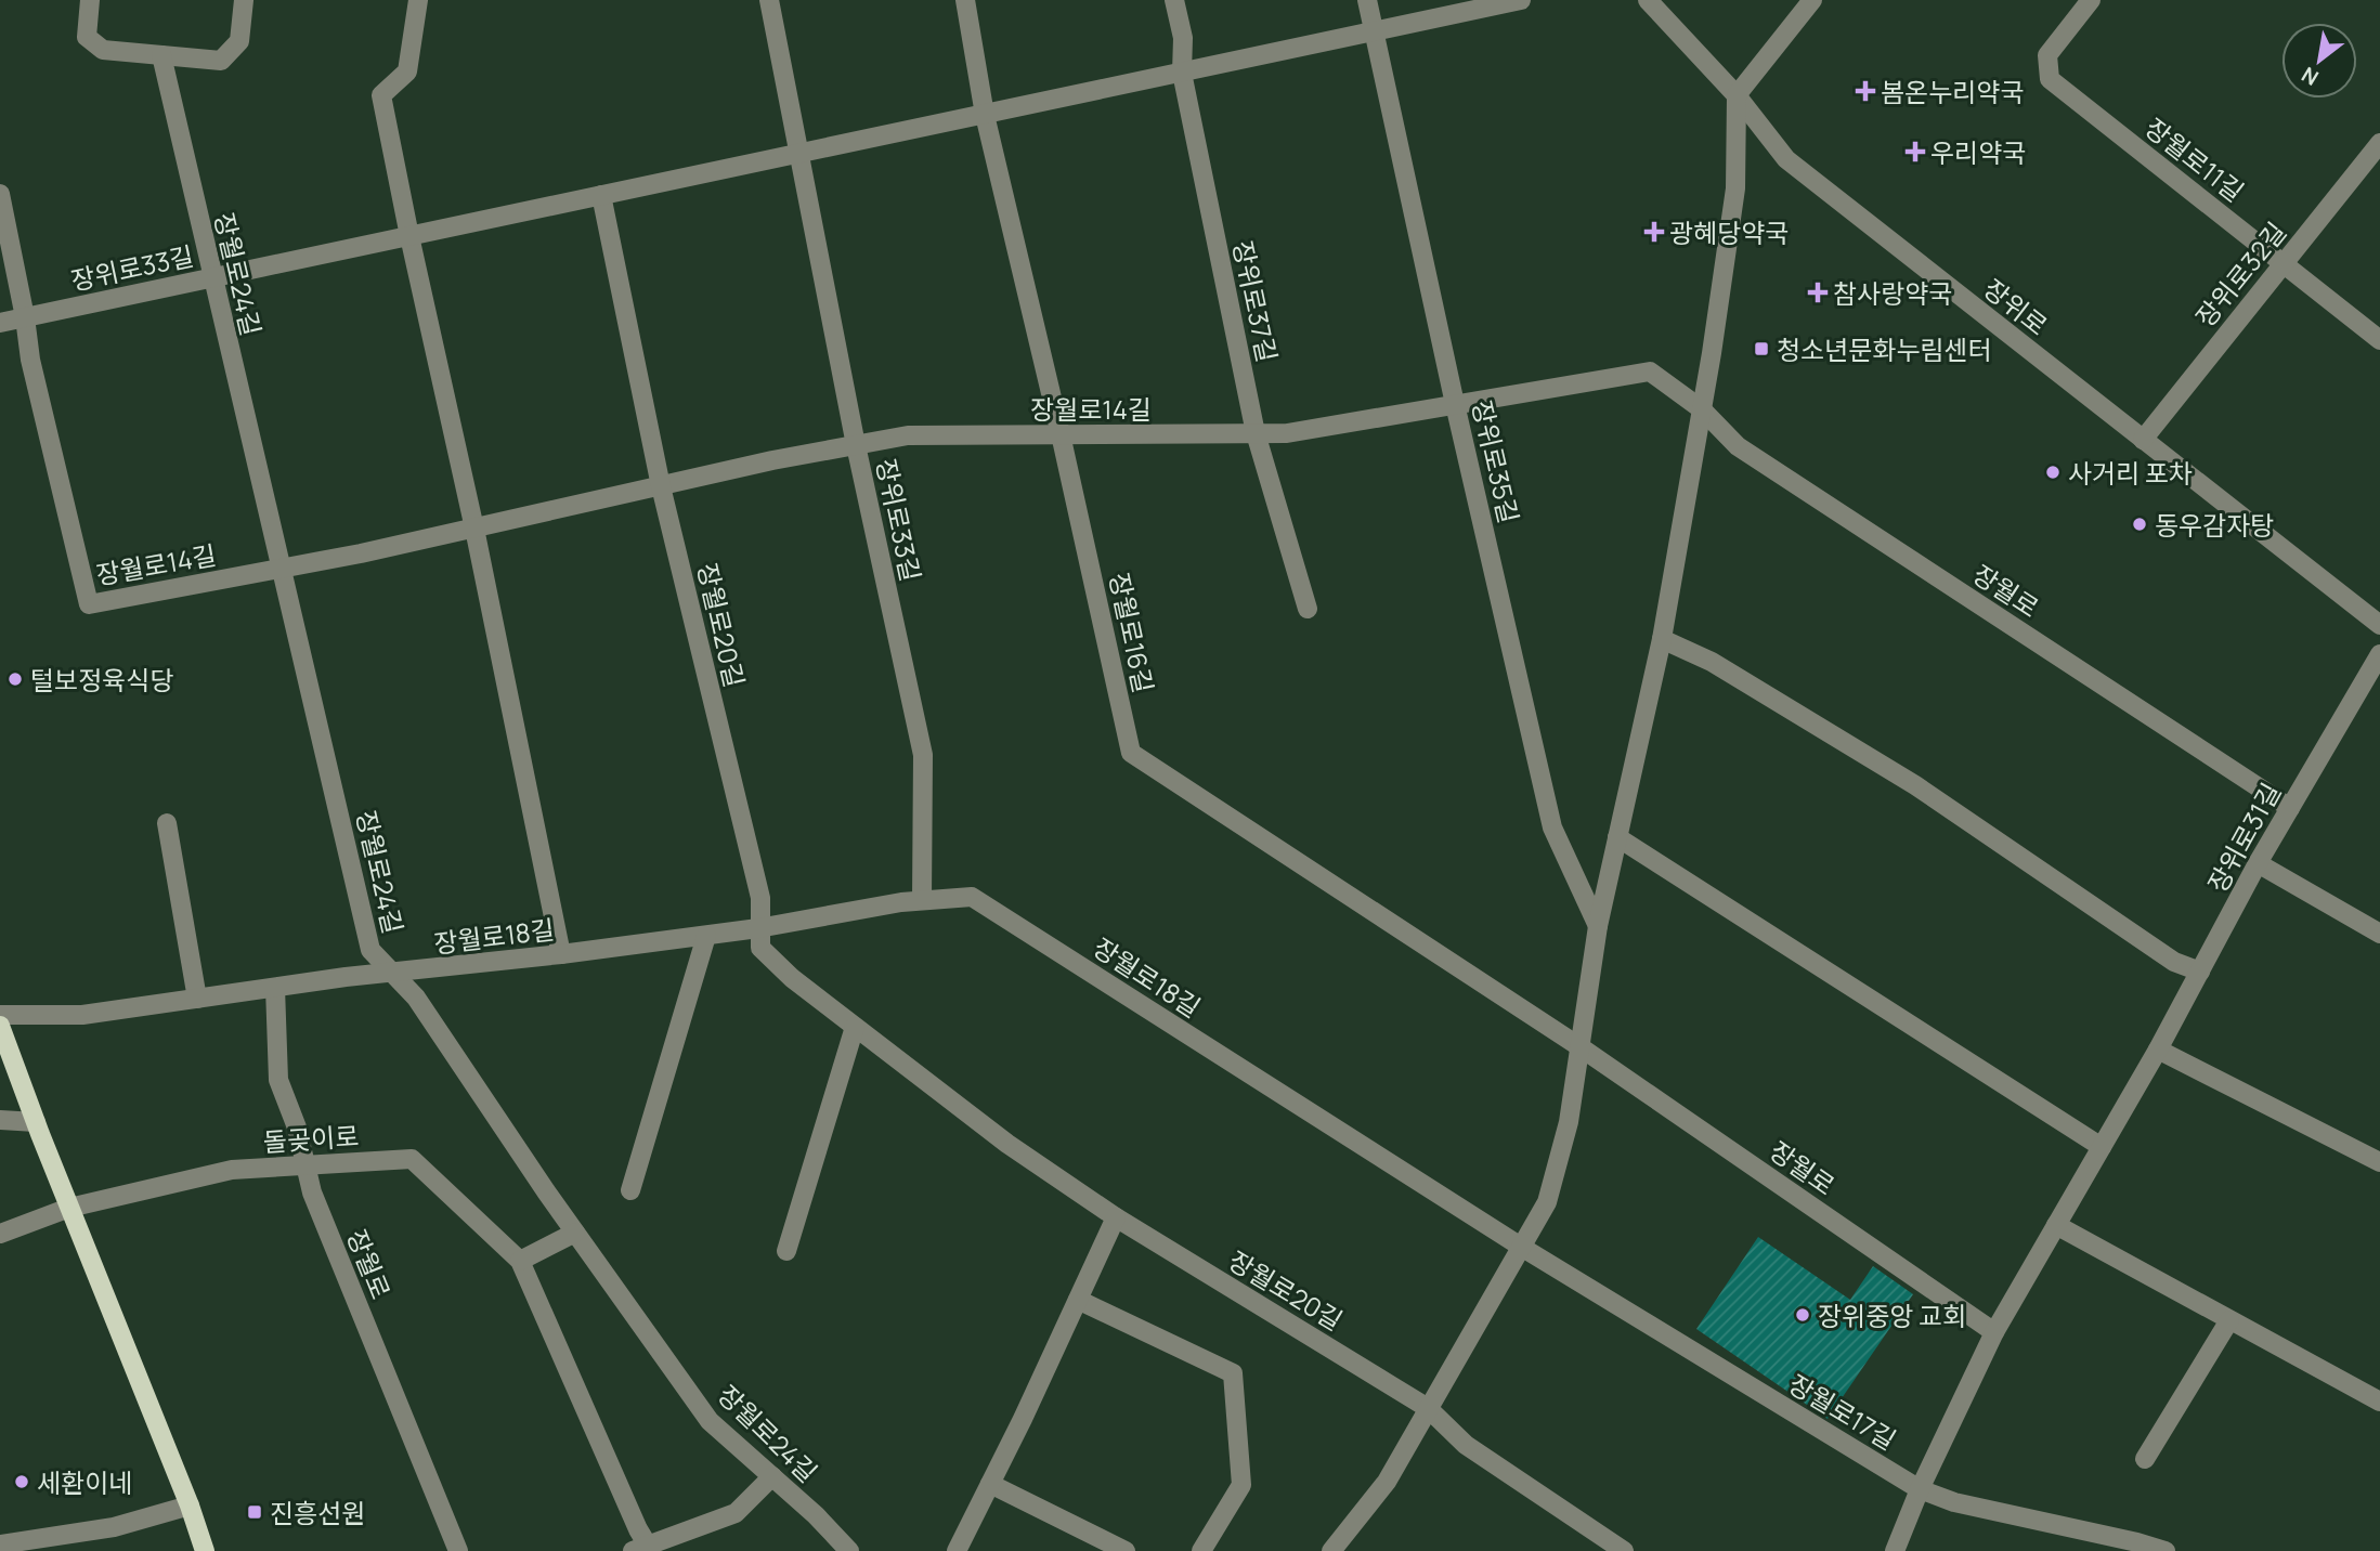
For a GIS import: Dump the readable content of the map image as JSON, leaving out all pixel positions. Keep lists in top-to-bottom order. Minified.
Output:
{"streets":{"street":["장월로11길","장위로33길","장월로24길","장위로32길","장위로37길","장위로","장월로14길","장위로35길","장월로","장월로20길","장월로16길","장위로31길","장월로18길","돌곶이로","장월로17길"]},"crossings":[["장월로11길","장위로32길"],["장위로33길","장월로24길"],["장위로33길","장위로37길"],["장위로33길","장월로14길"],["장위로33길","장위로35길"],["장위로33길","장월로20길"],["장위로33길","장월로16길"],["장위로33길","장월로18길"],["장월로24길","장월로14길"],["장월로24길","장월로18길"],["장위로32길","장위로"],["장위로37길","장월로14길"],["장월로14길","장위로35길"],["장월로14길","장월로"],["장월로14길","장월로20길"],["장월로14길","장월로16길"],["장월로","장월로16길"],["장월로","장위로31길"],["장월로","장월로18길"],["장월로","돌곶이로"],["장월로20길","장월로18길"],["장위로31길","장월로17길"],["장월로18길","장월로17길"]],"places":{"health":["봄온누리약국","우리약국","광혜당약국","참사랑약국"],"transit":["청소년문화누림센터","진흥선원"],"other":["사거리 포차","동우감자탕","털보정육식당","장위중앙 교회","세환이네"]},"north":"bottom left"}
